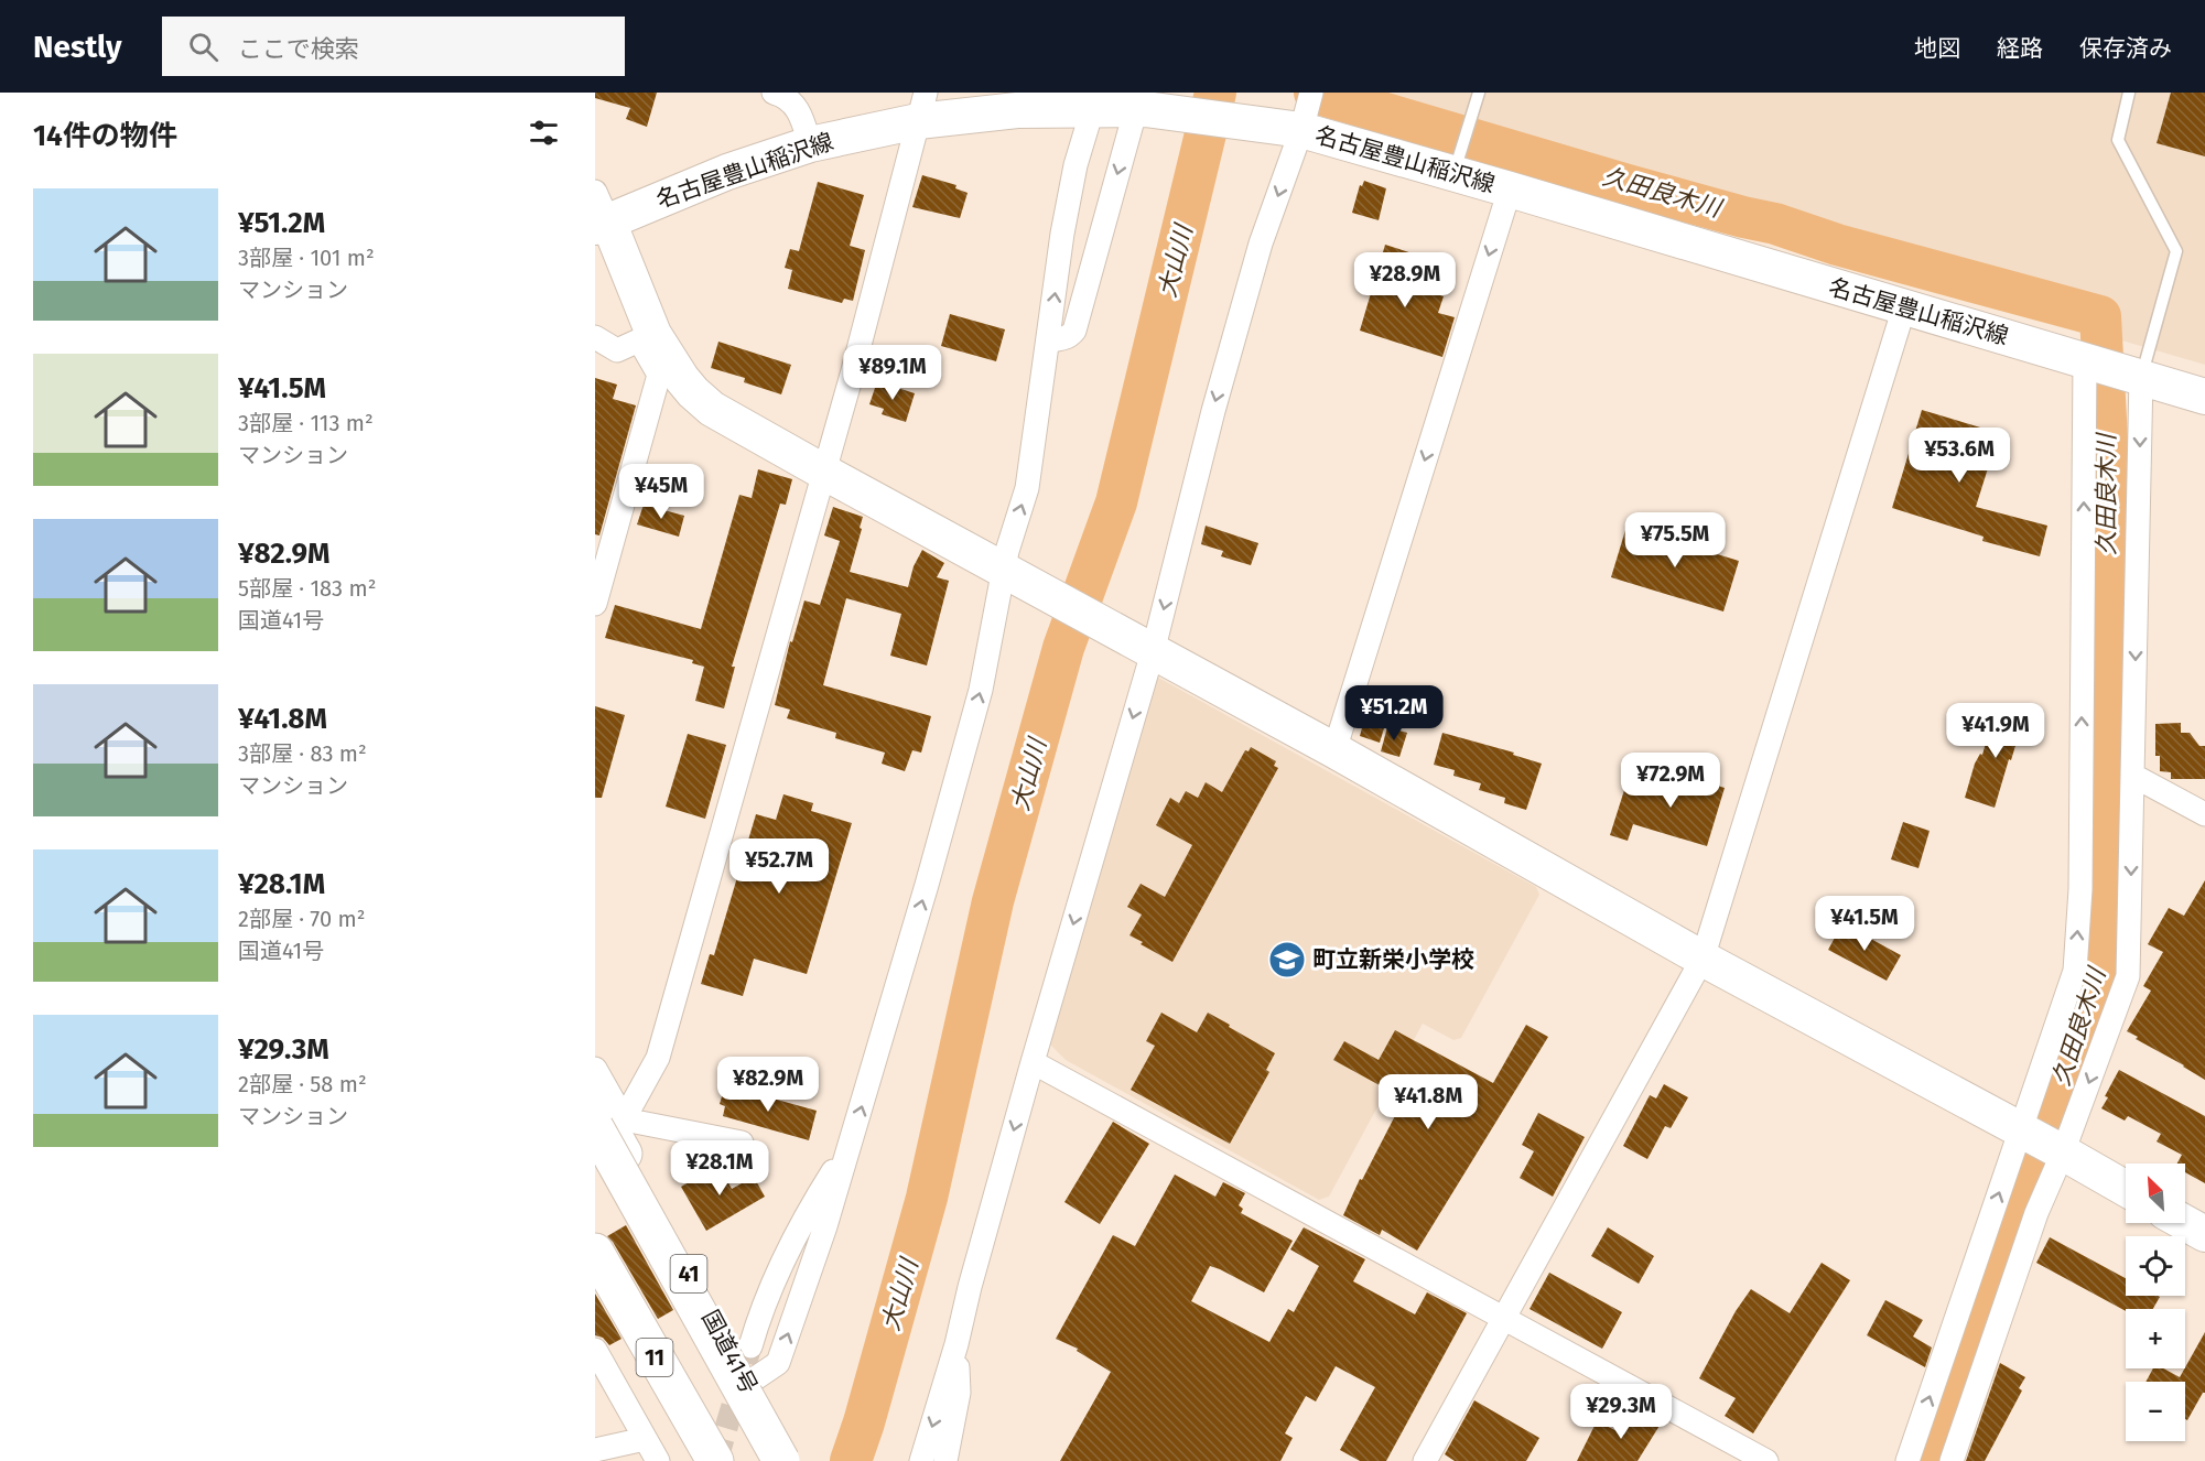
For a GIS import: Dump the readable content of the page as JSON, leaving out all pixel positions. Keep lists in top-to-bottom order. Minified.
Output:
{"streets":{"highway":["41","国道41号","11"],"street":["名古屋豊山稲沢線"]},"water":["久田良木川","大山川"],"places":{"school or university":["町立新栄小学校"]},"north":"top left","page":{"header":"Nestly","search":"ここで検索","nav":["地図","経路","保存済み"],"heading":"14件の物件","list":[{"name":"¥51.2M","note":"3部屋 · 101 m² · マンション"},{"name":"¥41.5M","note":"3部屋 · 113 m² · マンション"},{"name":"¥82.9M","note":"5部屋 · 183 m² · 国道41号"},{"name":"¥41.8M","note":"3部屋 · 83 m² · マンション"},{"name":"¥28.1M","note":"2部屋 · 70 m² · 国道41号"},{"name":"¥29.3M","note":"2部屋 · 58 m² · マンション"}],"price":["¥28.9M","¥89.1M","¥53.6M","¥45M","¥75.5M","¥51.2M","¥41.9M","¥72.9M","¥52.7M","¥41.5M","¥82.9M","¥41.8M","¥28.1M","¥29.3M"],"map_buttons":["+","−"]}}
